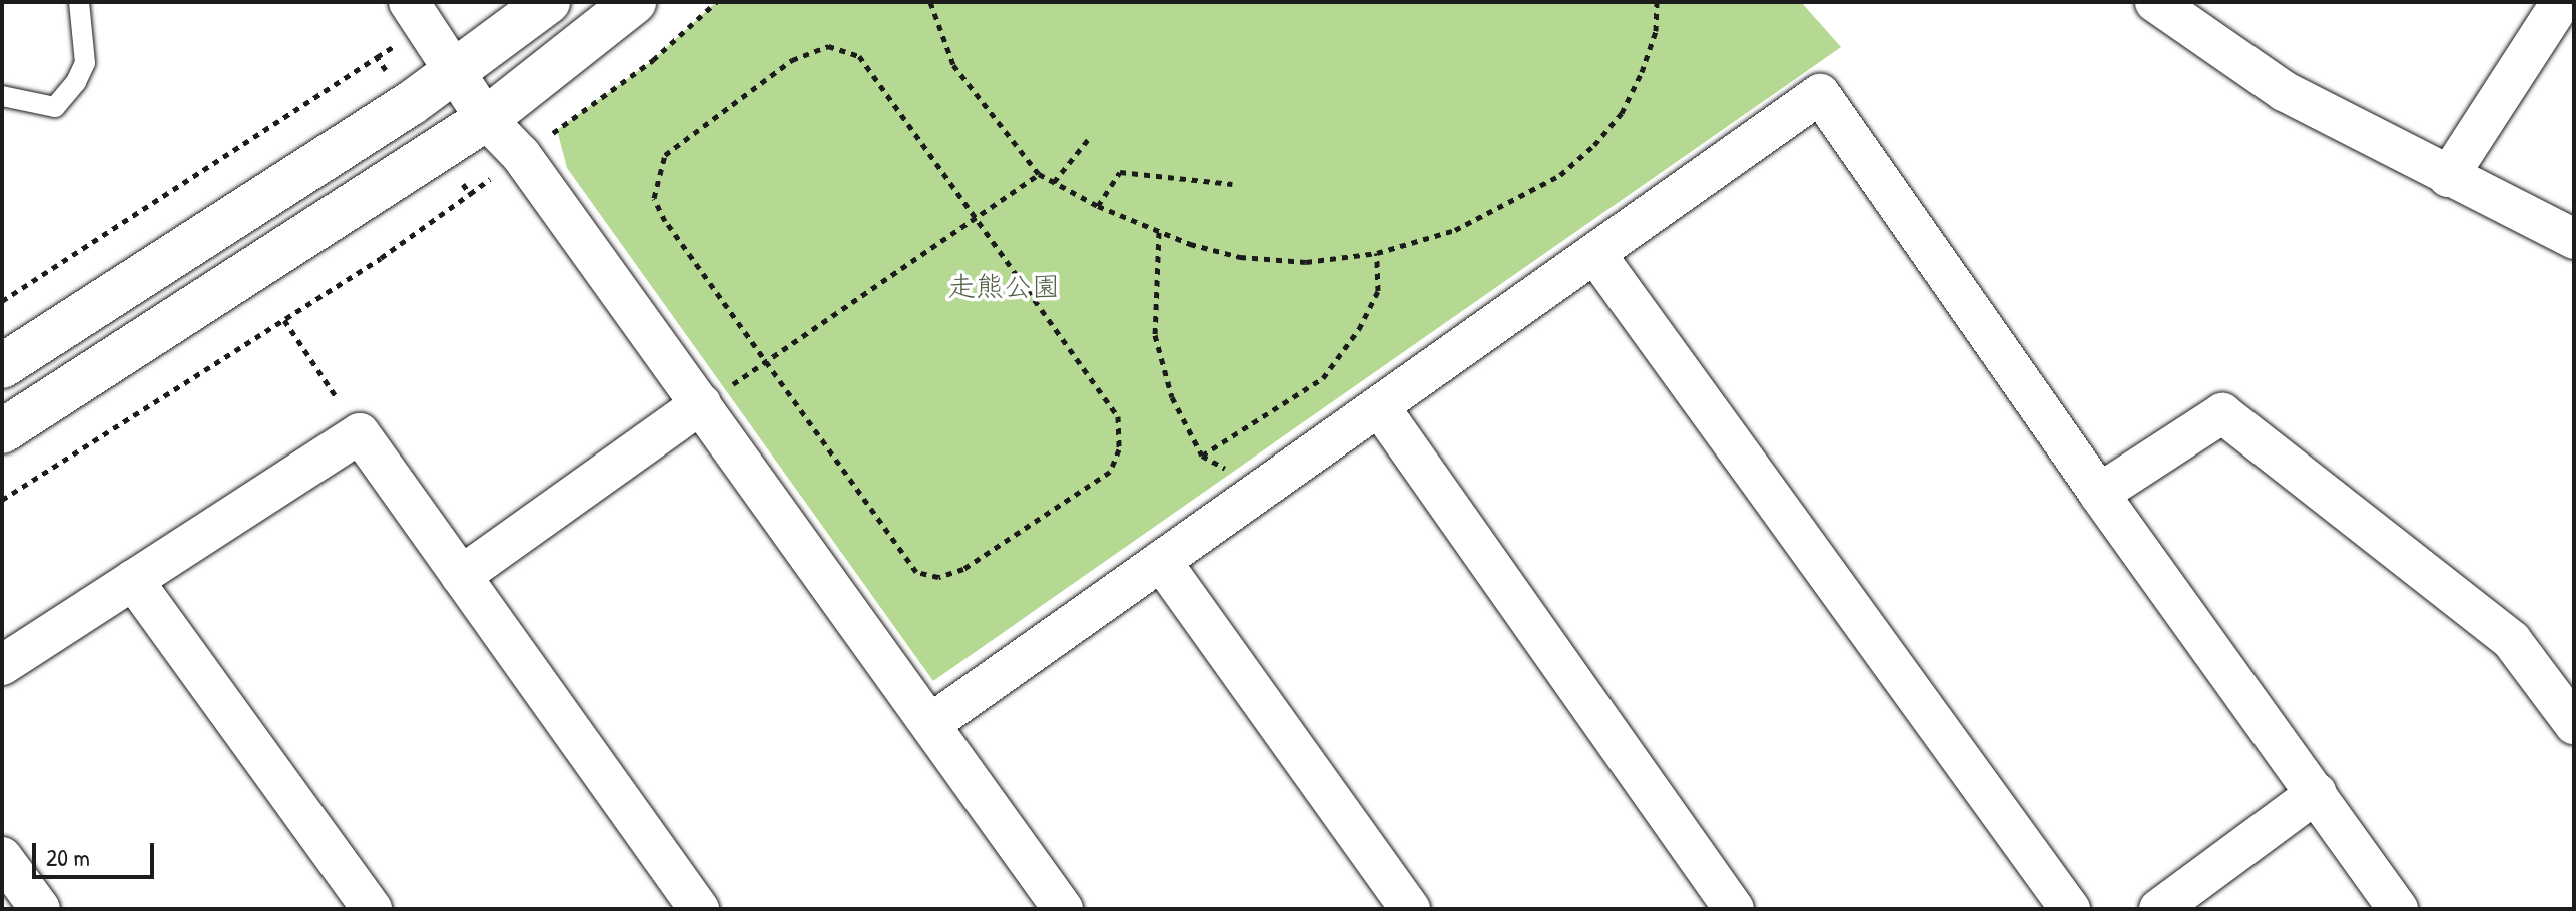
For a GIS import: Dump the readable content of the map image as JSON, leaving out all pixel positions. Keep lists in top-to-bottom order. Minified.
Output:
{"parks":["走熊公園"],"scale_bar":"20 m"}
